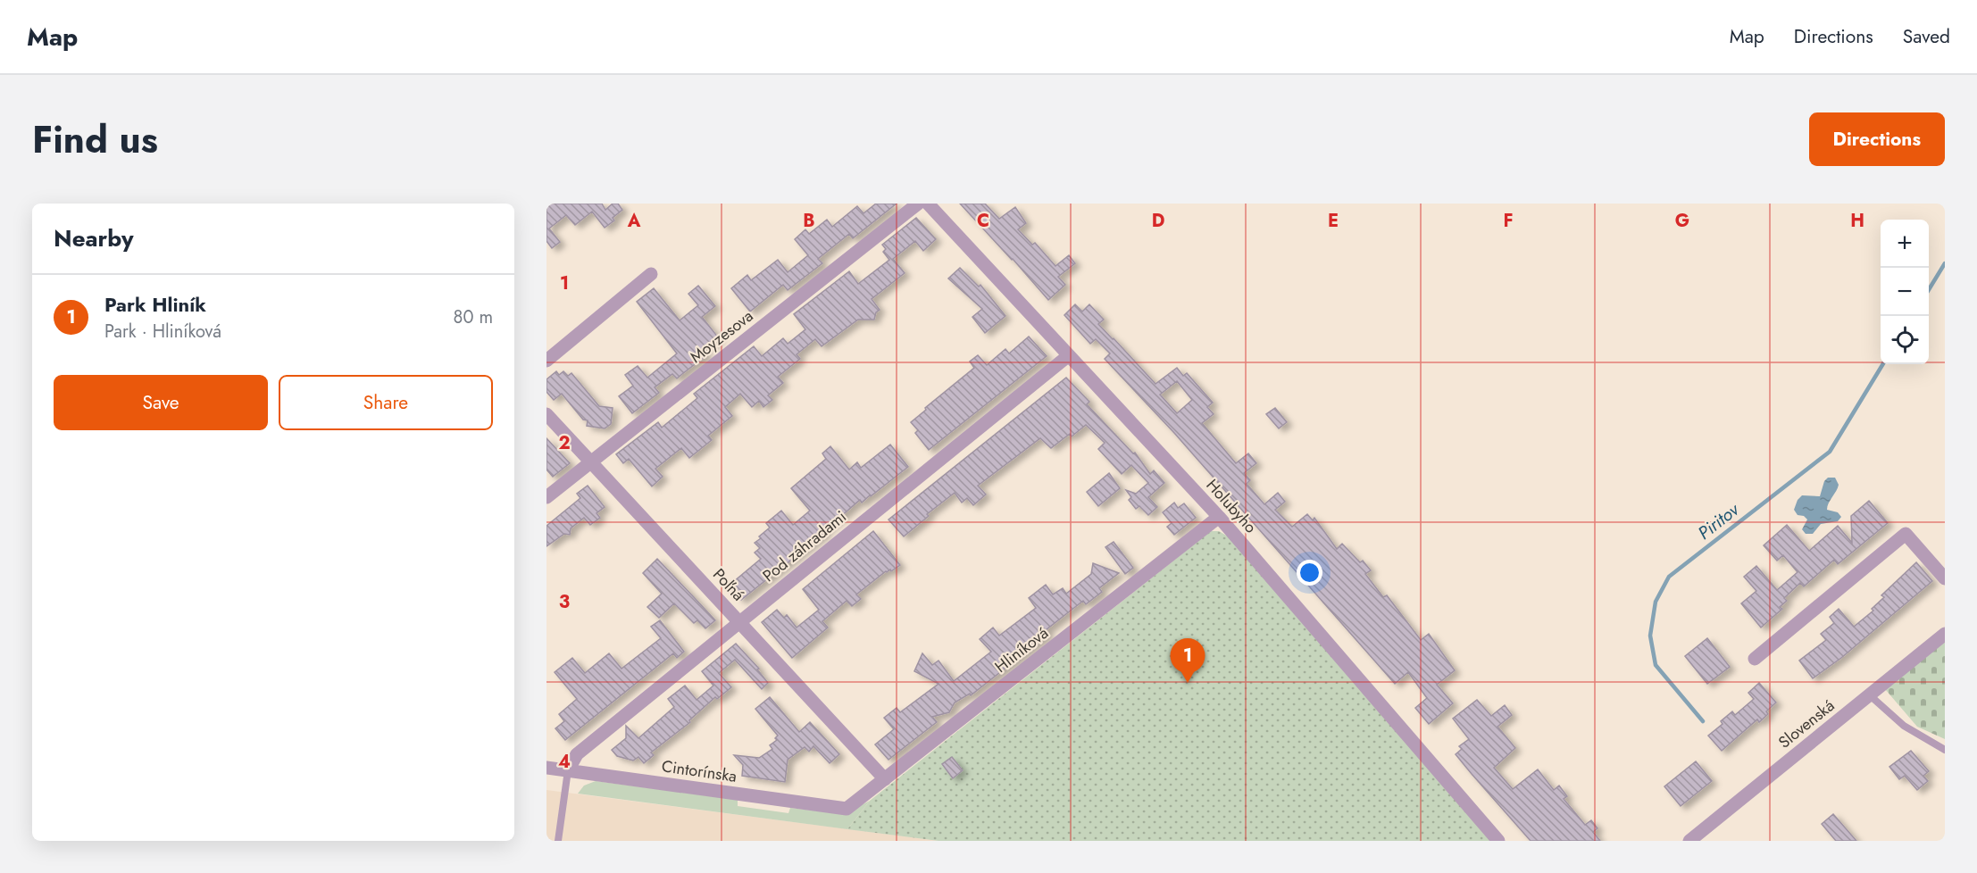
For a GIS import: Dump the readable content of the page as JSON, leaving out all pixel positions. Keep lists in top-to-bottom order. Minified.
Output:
{"streets":{"street":["Moyzesova","Holubyho","Pod záhradami","Poľná","Hliníková","Slovenská","Cintorínska"]},"crossings":[["Moyzesova","Poľná"],["Holubyho","Pod záhradami"],["Holubyho","Hliníková"],["Pod záhradami","Poľná"],["Pod záhradami","Cintorínska"],["Poľná","Hliníková"],["Hliníková","Cintorínska"]],"water":["Piritov"],"page":{"header":"Map","nav":["Map","Directions","Saved"],"title":"Find us","buttons":["Directions",["Save","Share"]],"heading":"Nearby","map_buttons":["+","−"],"list":[{"mark":"1","name":"Park Hliník","note":"Park · Hliníková","value":"80 m"}],"pins":"1"},"grid":{"columns":["A","B","C","D","E","F","G","H"],"rows":["1","2","3","4"]}}
